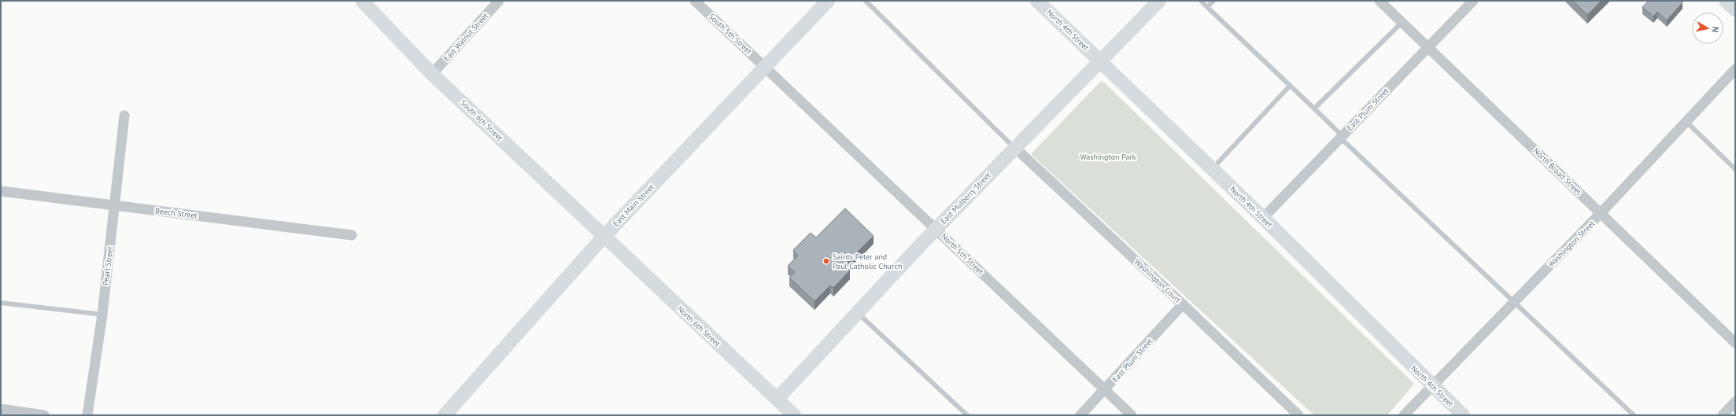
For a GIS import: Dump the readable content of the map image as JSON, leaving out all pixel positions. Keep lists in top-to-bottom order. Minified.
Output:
{"streets":{"street":["North 4th Street","South 5th Street","East Walnut Street","East Plum Street","South 6th Street","North Broad Street","East Mulberry Street","East Main Street","Beech Street","Washington Street","North 5th Street","Pearl Street","Washington Court","North 6th Street"]},"crossings":[["North 4th Street","East Plum Street"],["North 4th Street","East Mulberry Street"],["North 4th Street","Washington Street"],["South 5th Street","East Main Street"],["South 5th Street","North 5th Street"],["East Walnut Street","South 6th Street"],["East Plum Street","North Broad Street"],["East Plum Street","North 5th Street"],["East Plum Street","Washington Court"],["South 6th Street","East Main Street"],["South 6th Street","North 6th Street"],["North Broad Street","Washington Street"],["East Mulberry Street","North 5th Street"],["East Mulberry Street","Washington Court"],["East Mulberry Street","North 6th Street"],["East Main Street","North 5th Street"],["East Main Street","North 6th Street"],["Beech Street","Pearl Street"]],"parks":["Washington Park"],"places":["Saints Peter and Paul Catholic Church"],"north":"right"}
